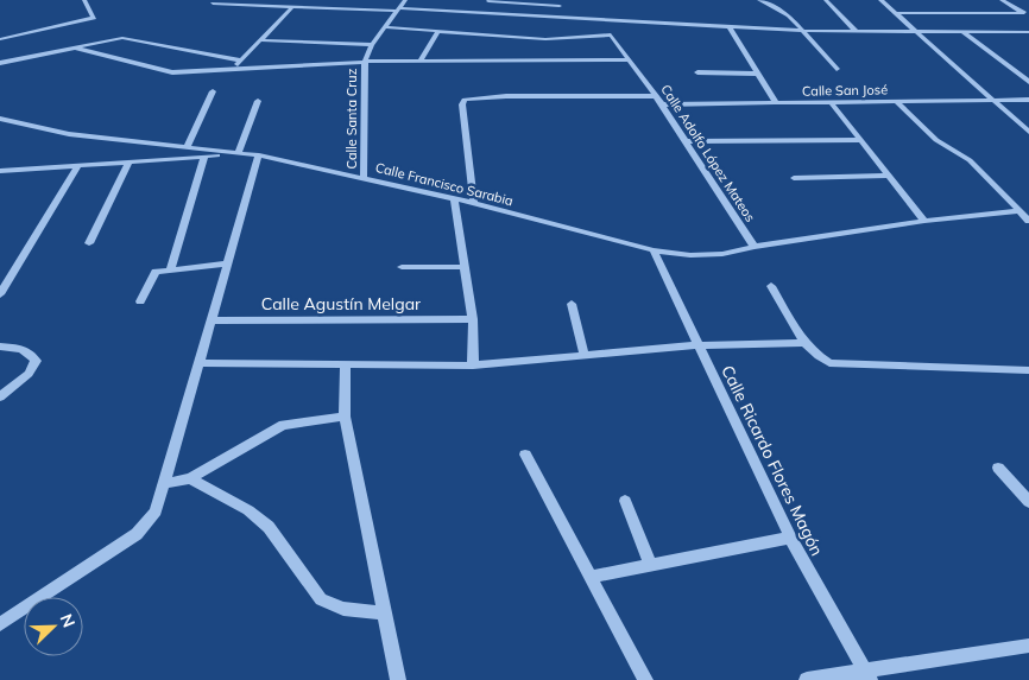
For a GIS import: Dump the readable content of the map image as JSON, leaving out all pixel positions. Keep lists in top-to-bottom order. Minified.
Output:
{"streets":{"street":["Calle San José","Calle Santa Cruz","Calle Adolfo López Mateos","Calle Francisco Sarabia","Calle Agustín Melgar","Calle Ricardo Flores Magón"]},"crossings":[["Calle San José","Calle Adolfo López Mateos"],["Calle Santa Cruz","Calle Francisco Sarabia"],["Calle Adolfo López Mateos","Calle Francisco Sarabia"],["Calle Francisco Sarabia","Calle Ricardo Flores Magón"]],"north":"top right"}
